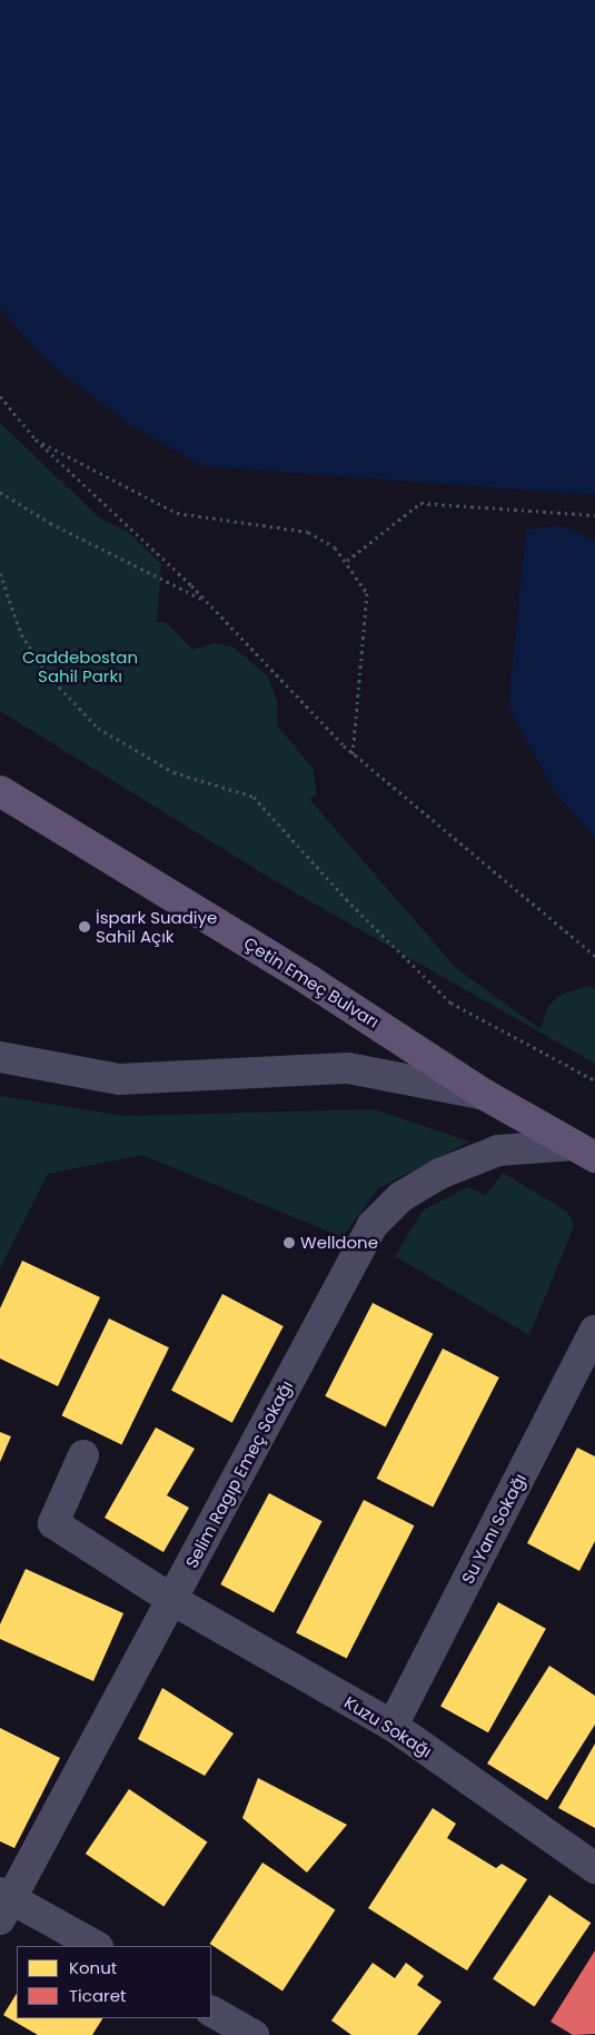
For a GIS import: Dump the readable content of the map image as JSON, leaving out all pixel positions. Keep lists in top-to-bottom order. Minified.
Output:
{"streets":{"main road":["Çetin Emeç Bulvarı"],"street":["Selim Ragıp Emeç Sokağı","Su Yanı Sokağı","Kuzu Sokağı"]},"crossings":[["Çetin Emeç Bulvarı","Selim Ragıp Emeç Sokağı"],["Selim Ragıp Emeç Sokağı","Kuzu Sokağı"],["Su Yanı Sokağı","Kuzu Sokağı"]],"parks":["Caddebostan Sahil Parkı"],"places":["İspark Suadiye Sahil Açık","Welldone"],"legend":["Konut","Ticaret"]}
